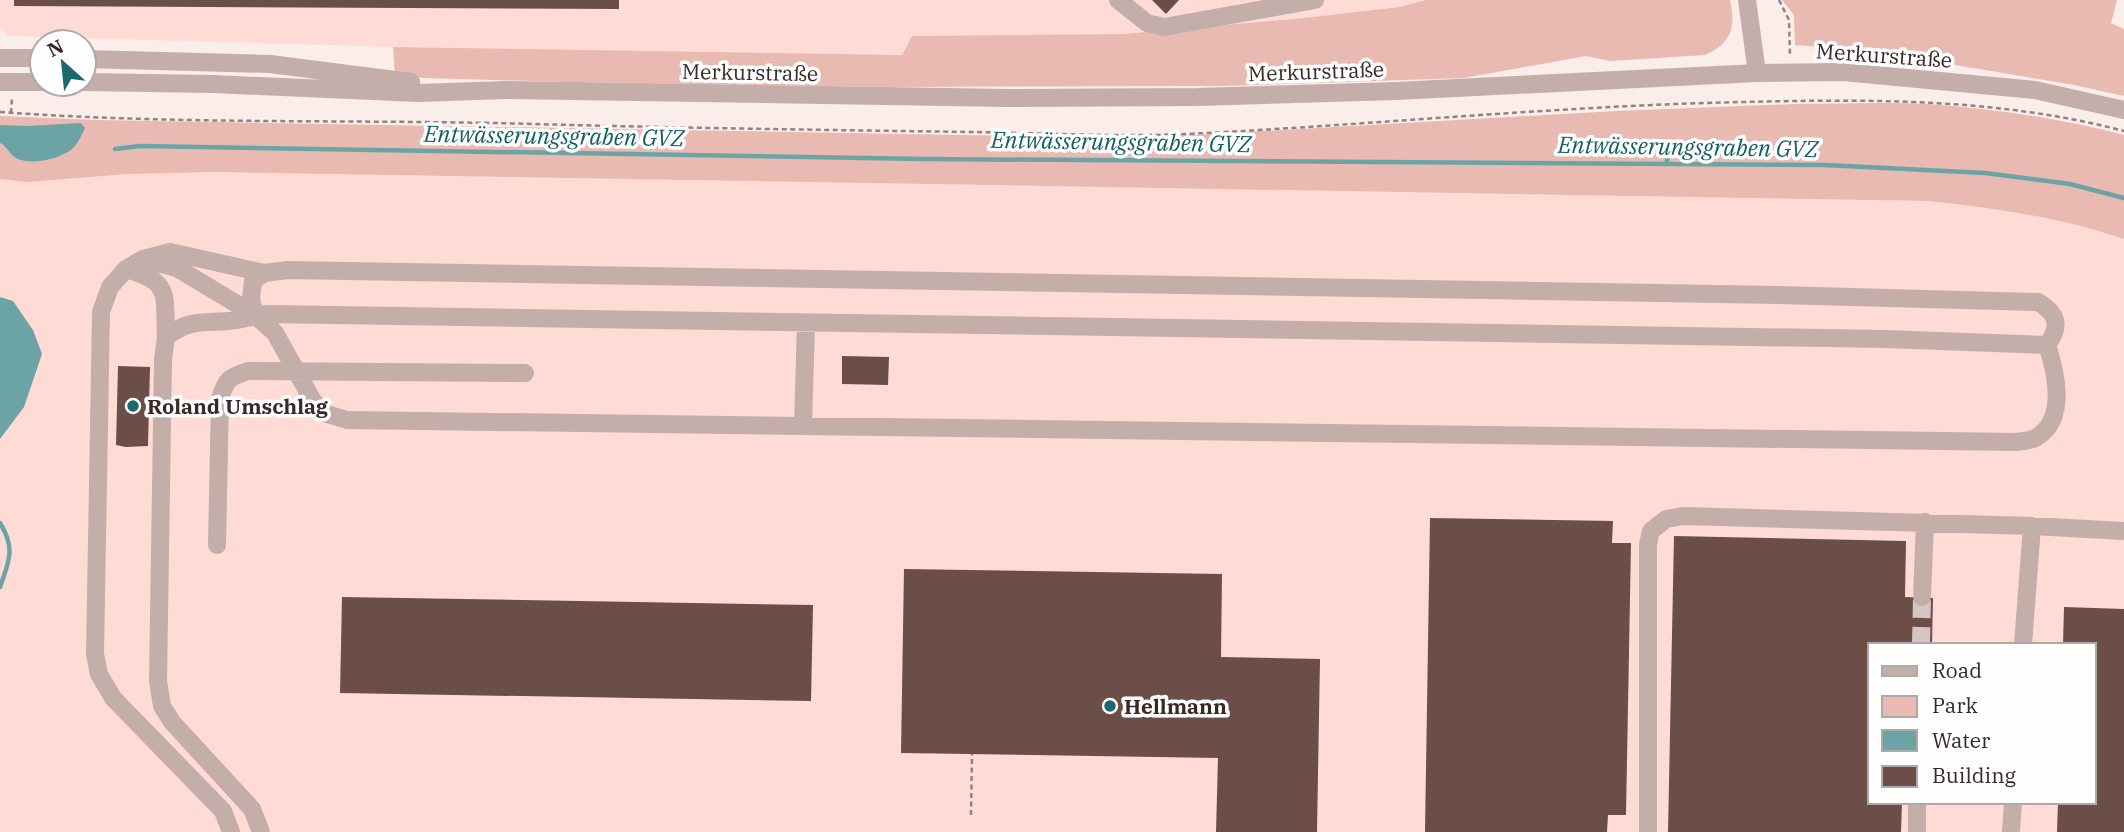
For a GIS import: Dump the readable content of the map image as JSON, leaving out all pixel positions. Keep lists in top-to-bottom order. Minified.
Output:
{"streets":{"street":["Merkurstraße"]},"water":["Entwässerungsgraben GVZ"],"places":["Roland Umschlag","Hellmann"],"legend":["Road","Park","Water","Building"],"north":"top left"}
